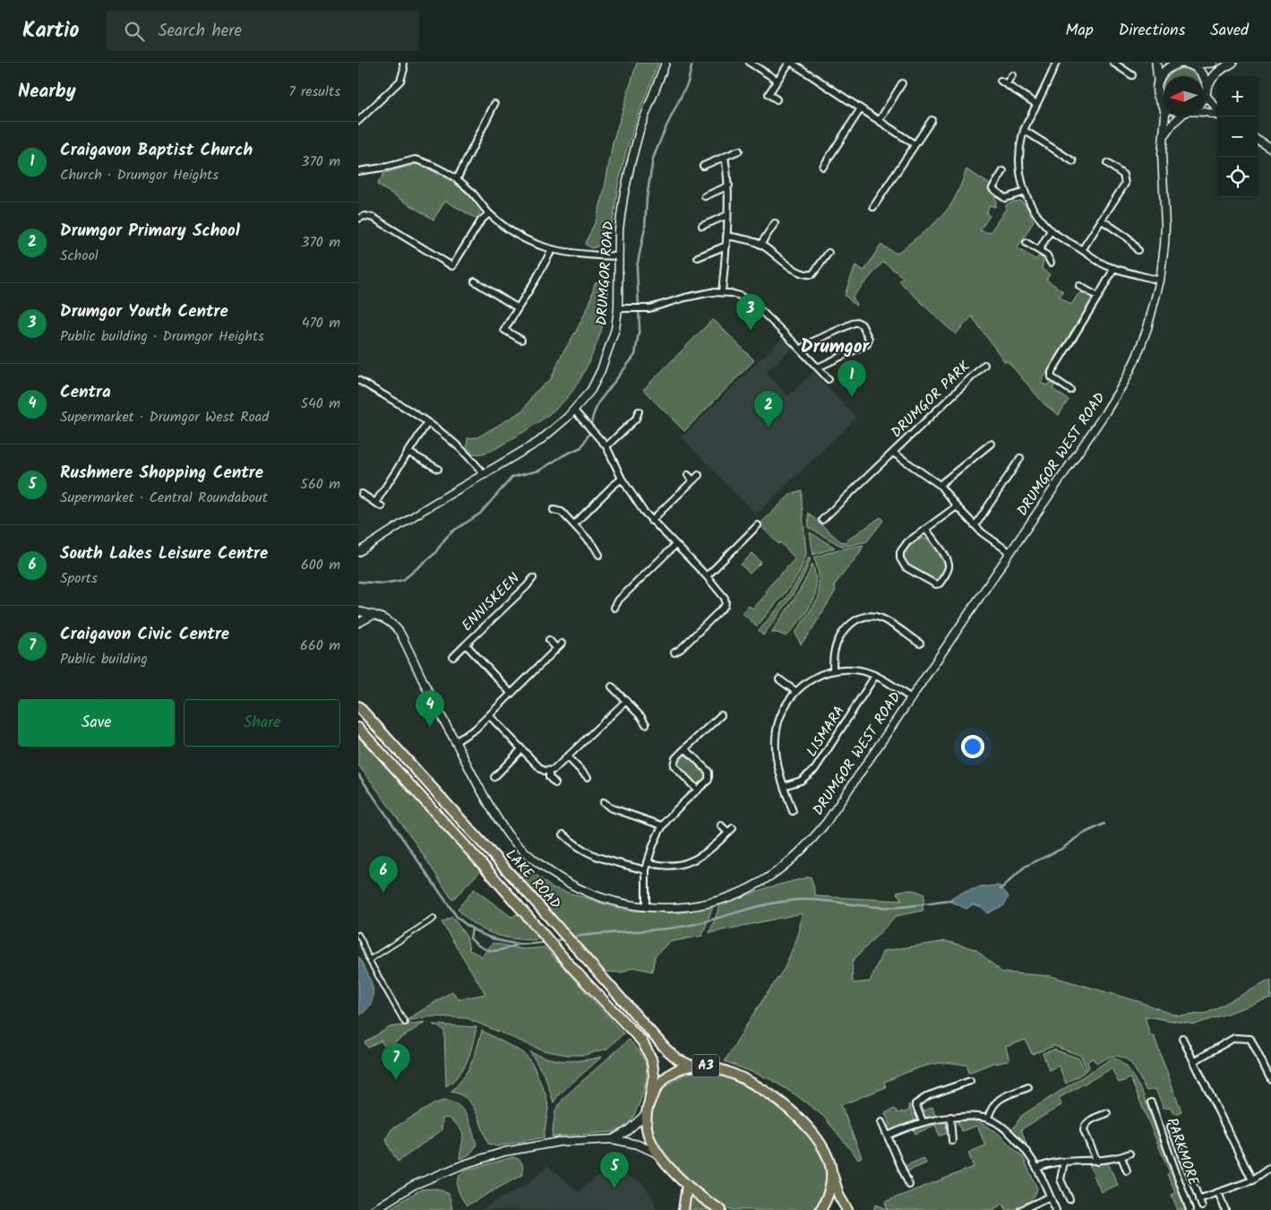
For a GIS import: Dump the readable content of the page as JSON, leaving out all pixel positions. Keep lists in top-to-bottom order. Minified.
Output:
{"streets":{"main road":["LAKE ROAD","A3"],"street":["DRUMGOR ROAD","DRUMGOR PARK","DRUMGOR WEST ROAD","ENNISKEEN","LISMARA","PARKMORE"]},"crossings":[["DRUMGOR PARK","DRUMGOR WEST ROAD"],["LAKE ROAD","A3"]],"districts":["Drumgor"],"north":"left","page":{"header":"Kartio","search":"Search here","nav":["Map","Directions","Saved"],"heading":["Nearby","7 results"],"map_buttons":["+","−"],"list":[{"mark":"1","name":"Craigavon Baptist Church","note":"Church · Drumgor Heights","value":"370 m"},{"mark":"2","name":"Drumgor Primary School","note":"School","value":"370 m"},{"mark":"3","name":"Drumgor Youth Centre","note":"Public building · Drumgor Heights","value":"470 m"},{"mark":"4","name":"Centra","note":"Supermarket · Drumgor West Road","value":"540 m"},{"mark":"5","name":"Rushmere Shopping Centre","note":"Supermarket · Central Roundabout","value":"560 m"},{"mark":"6","name":"South Lakes Leisure Centre","note":"Sports","value":"600 m"},{"mark":"7","name":"Craigavon Civic Centre","note":"Public building","value":"660 m"}],"pins":["3","1","2","4","6","7","5"],"buttons":["Save","Share"]}}
